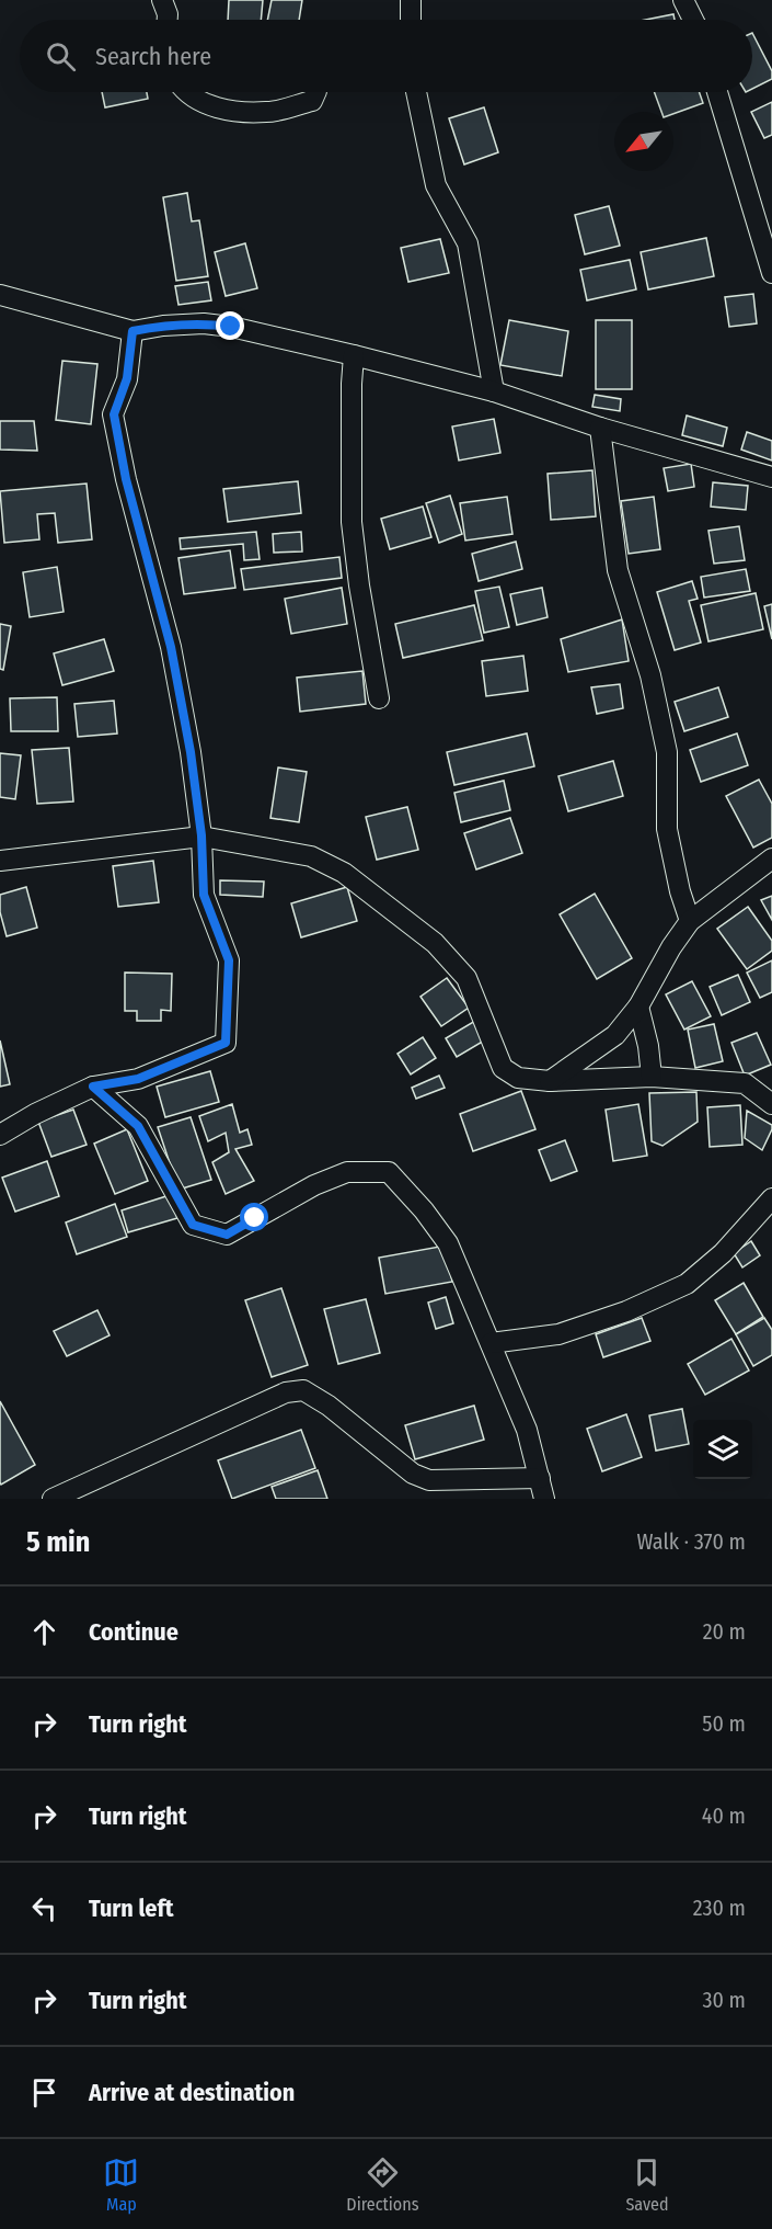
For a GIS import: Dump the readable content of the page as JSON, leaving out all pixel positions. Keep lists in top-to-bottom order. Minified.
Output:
{"north":"bottom left","page":{"search":"Search here","heading":["5 min","Walk · 370 m"],"list":[["Continue","20 m"],["Turn right","50 m"],["Turn right","40 m"],["Turn left","230 m"],["Turn right","30 m"],"Arrive at destination"],"nav":["Map","Directions","Saved"]}}
